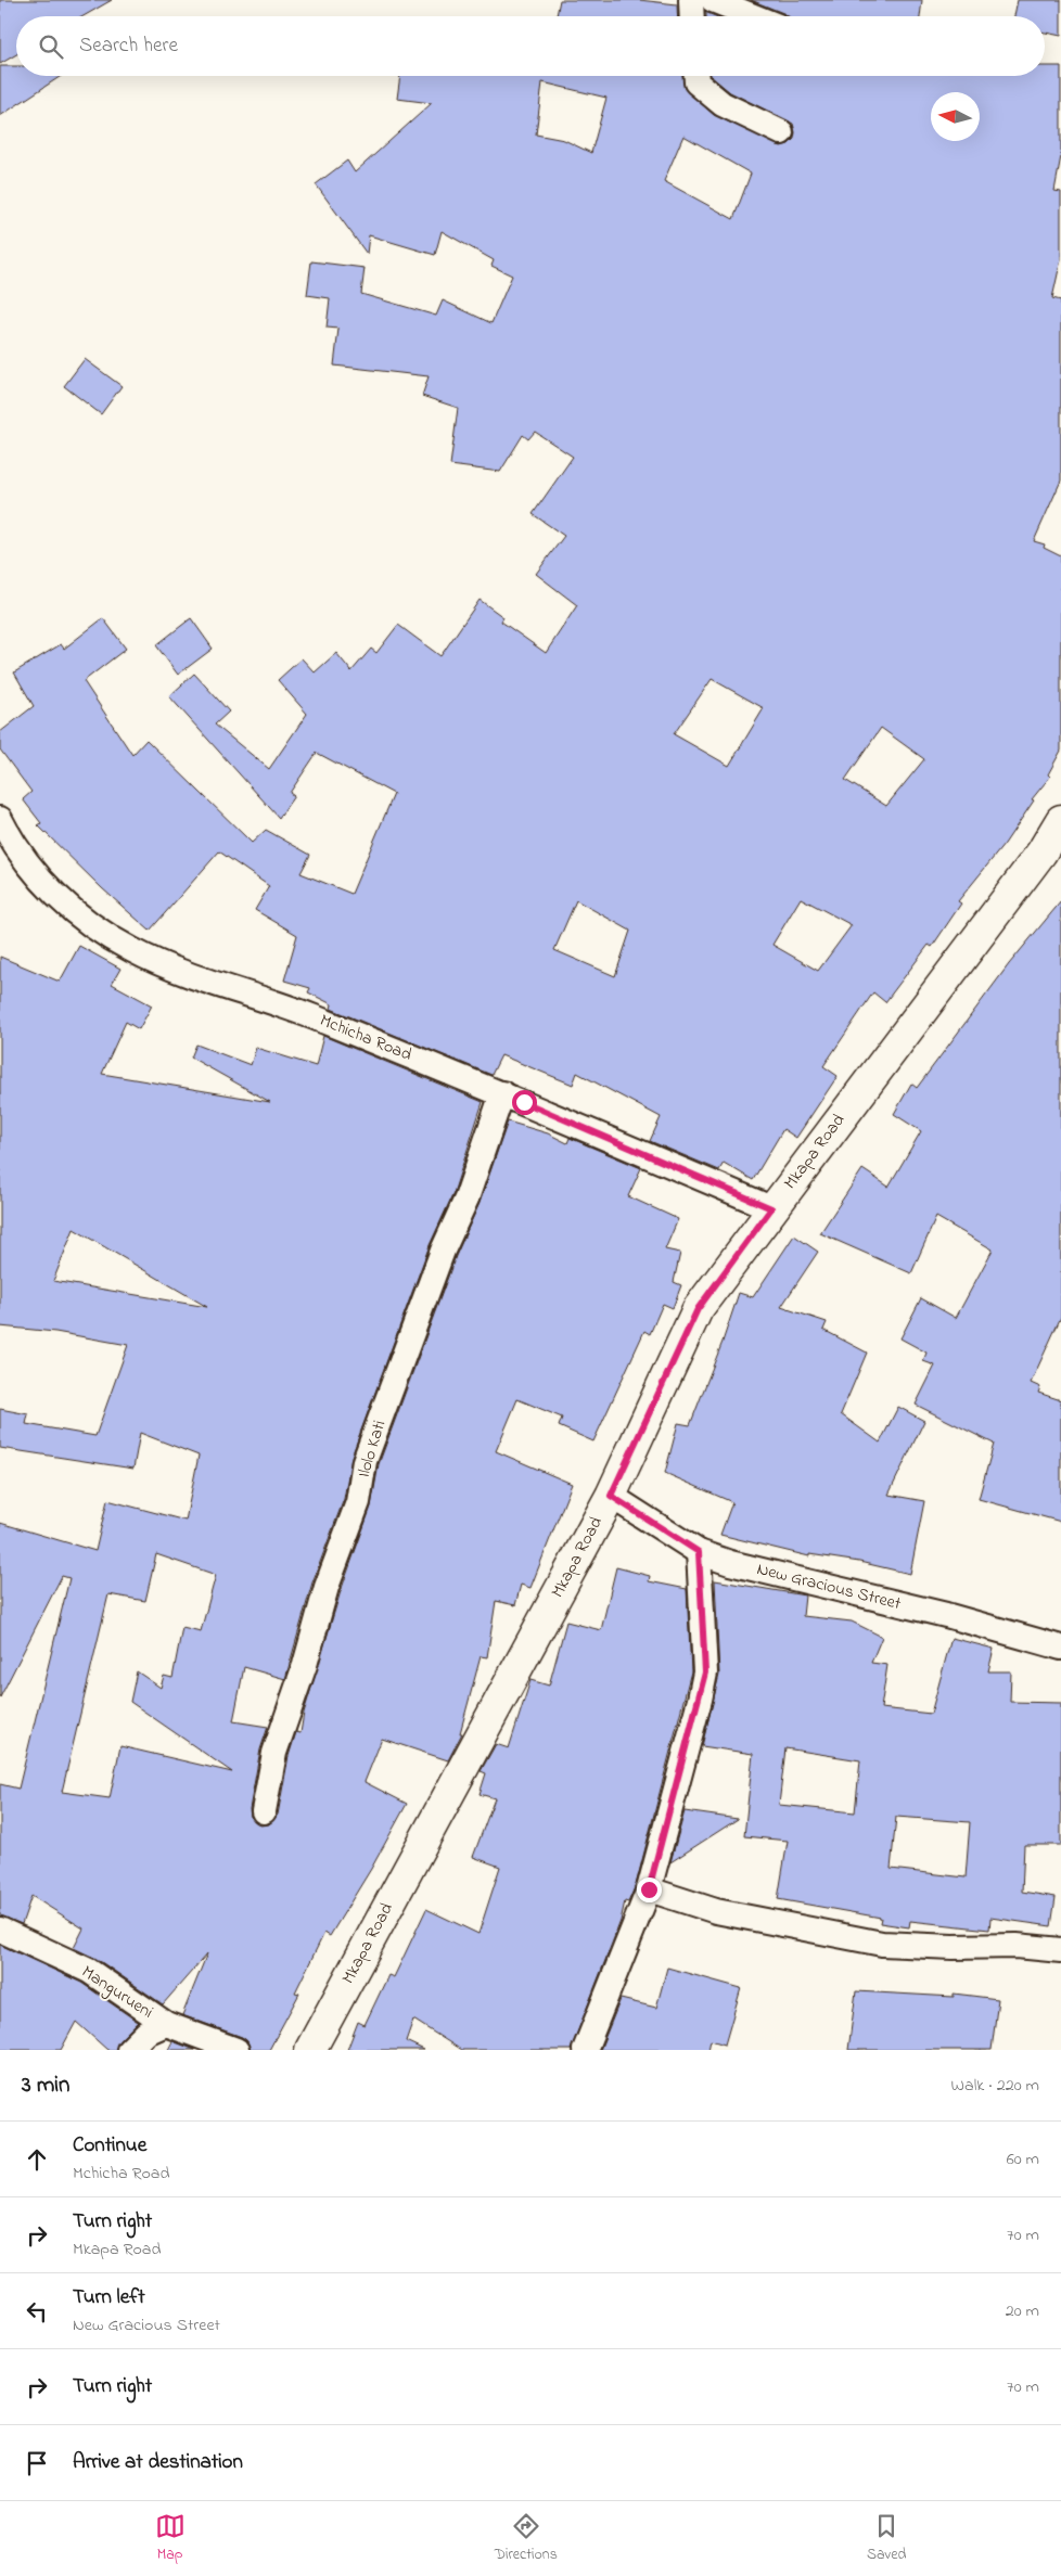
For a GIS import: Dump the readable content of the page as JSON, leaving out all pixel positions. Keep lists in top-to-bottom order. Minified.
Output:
{"streets":{"street":["Mchicha Road","Mkapa Road","Ilolo Kati","New Gracious Street","Mangurueni"]},"crossings":[["Mchicha Road","Mkapa Road"],["Mchicha Road","Ilolo Kati"],["Mkapa Road","New Gracious Street"]],"north":"left","page":{"search":"Search here","heading":["3 min","Walk · 220 m"],"list":[["Continue","Mchicha Road","60 m"],["Turn right","Mkapa Road","70 m"],["Turn left","New Gracious Street","20 m"],["Turn right","70 m"],"Arrive at destination"],"nav":["Map","Directions","Saved"]}}
